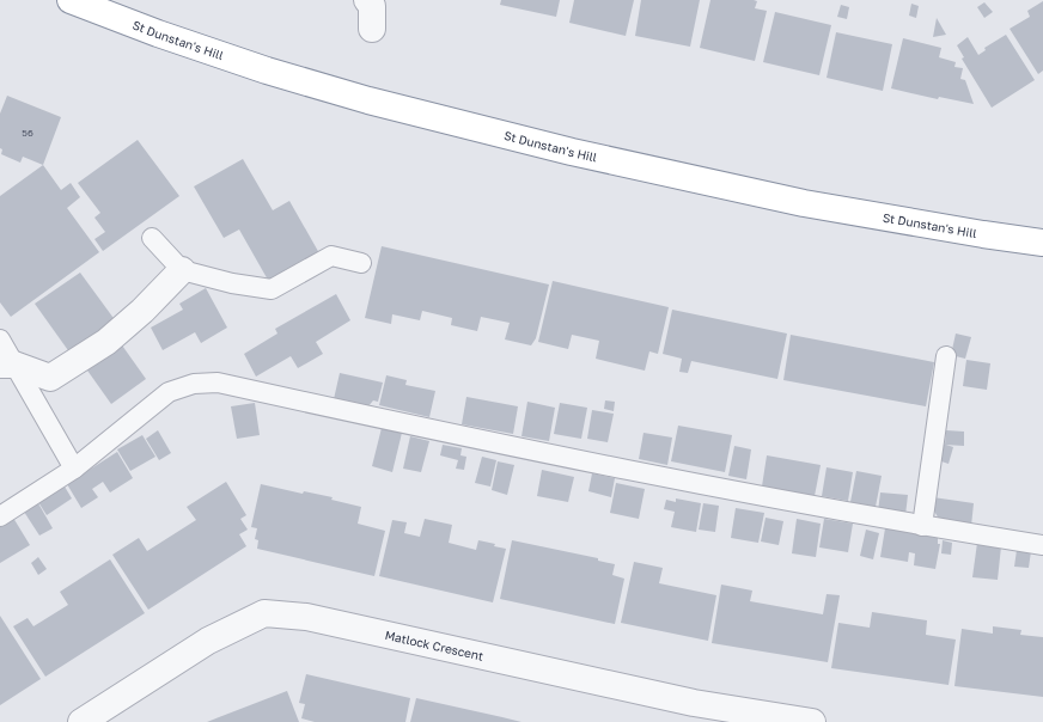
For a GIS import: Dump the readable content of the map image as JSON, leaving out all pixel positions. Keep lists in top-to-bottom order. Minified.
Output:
{"streets":{"highway":["St Dunstan's Hill"],"street":["Matlock Crescent"]},"house_numbers":["56"]}
